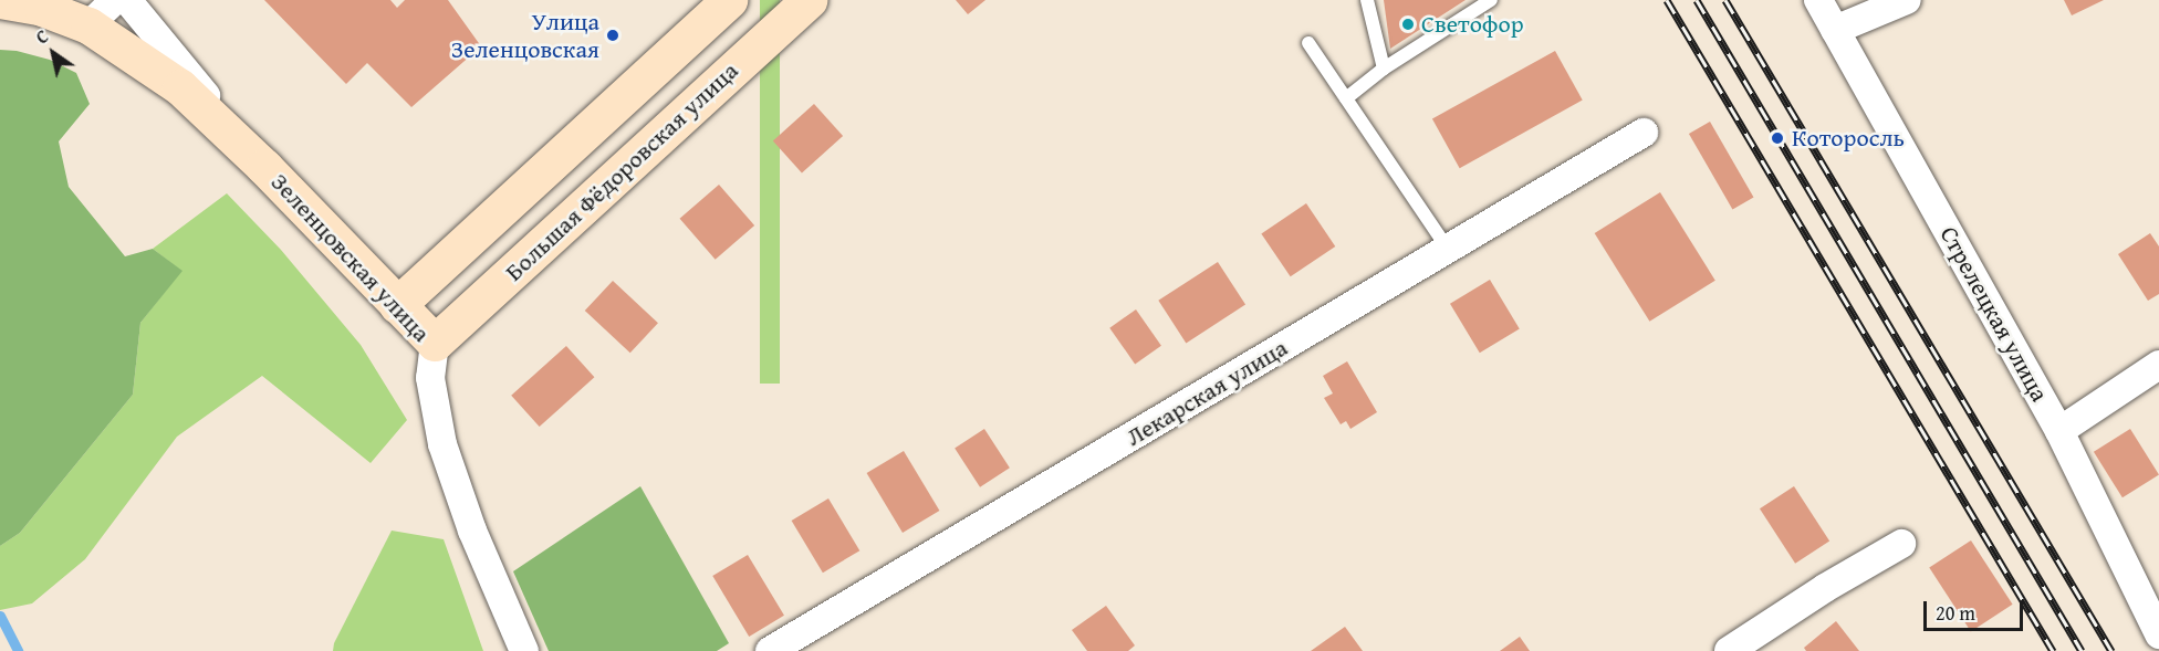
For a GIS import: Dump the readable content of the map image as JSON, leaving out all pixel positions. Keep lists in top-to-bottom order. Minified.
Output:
{"streets":{"main road":["Большая Фёдоровская улица","Зеленцовская улица"],"street":["Стрелецкая улица","Лекарская улица"]},"crossings":[["Большая Фёдоровская улица","Зеленцовская улица"]],"places":["Светофор","Улица Зеленцовская","Которосль"],"scale_bar":"20 m","north":"top left"}
